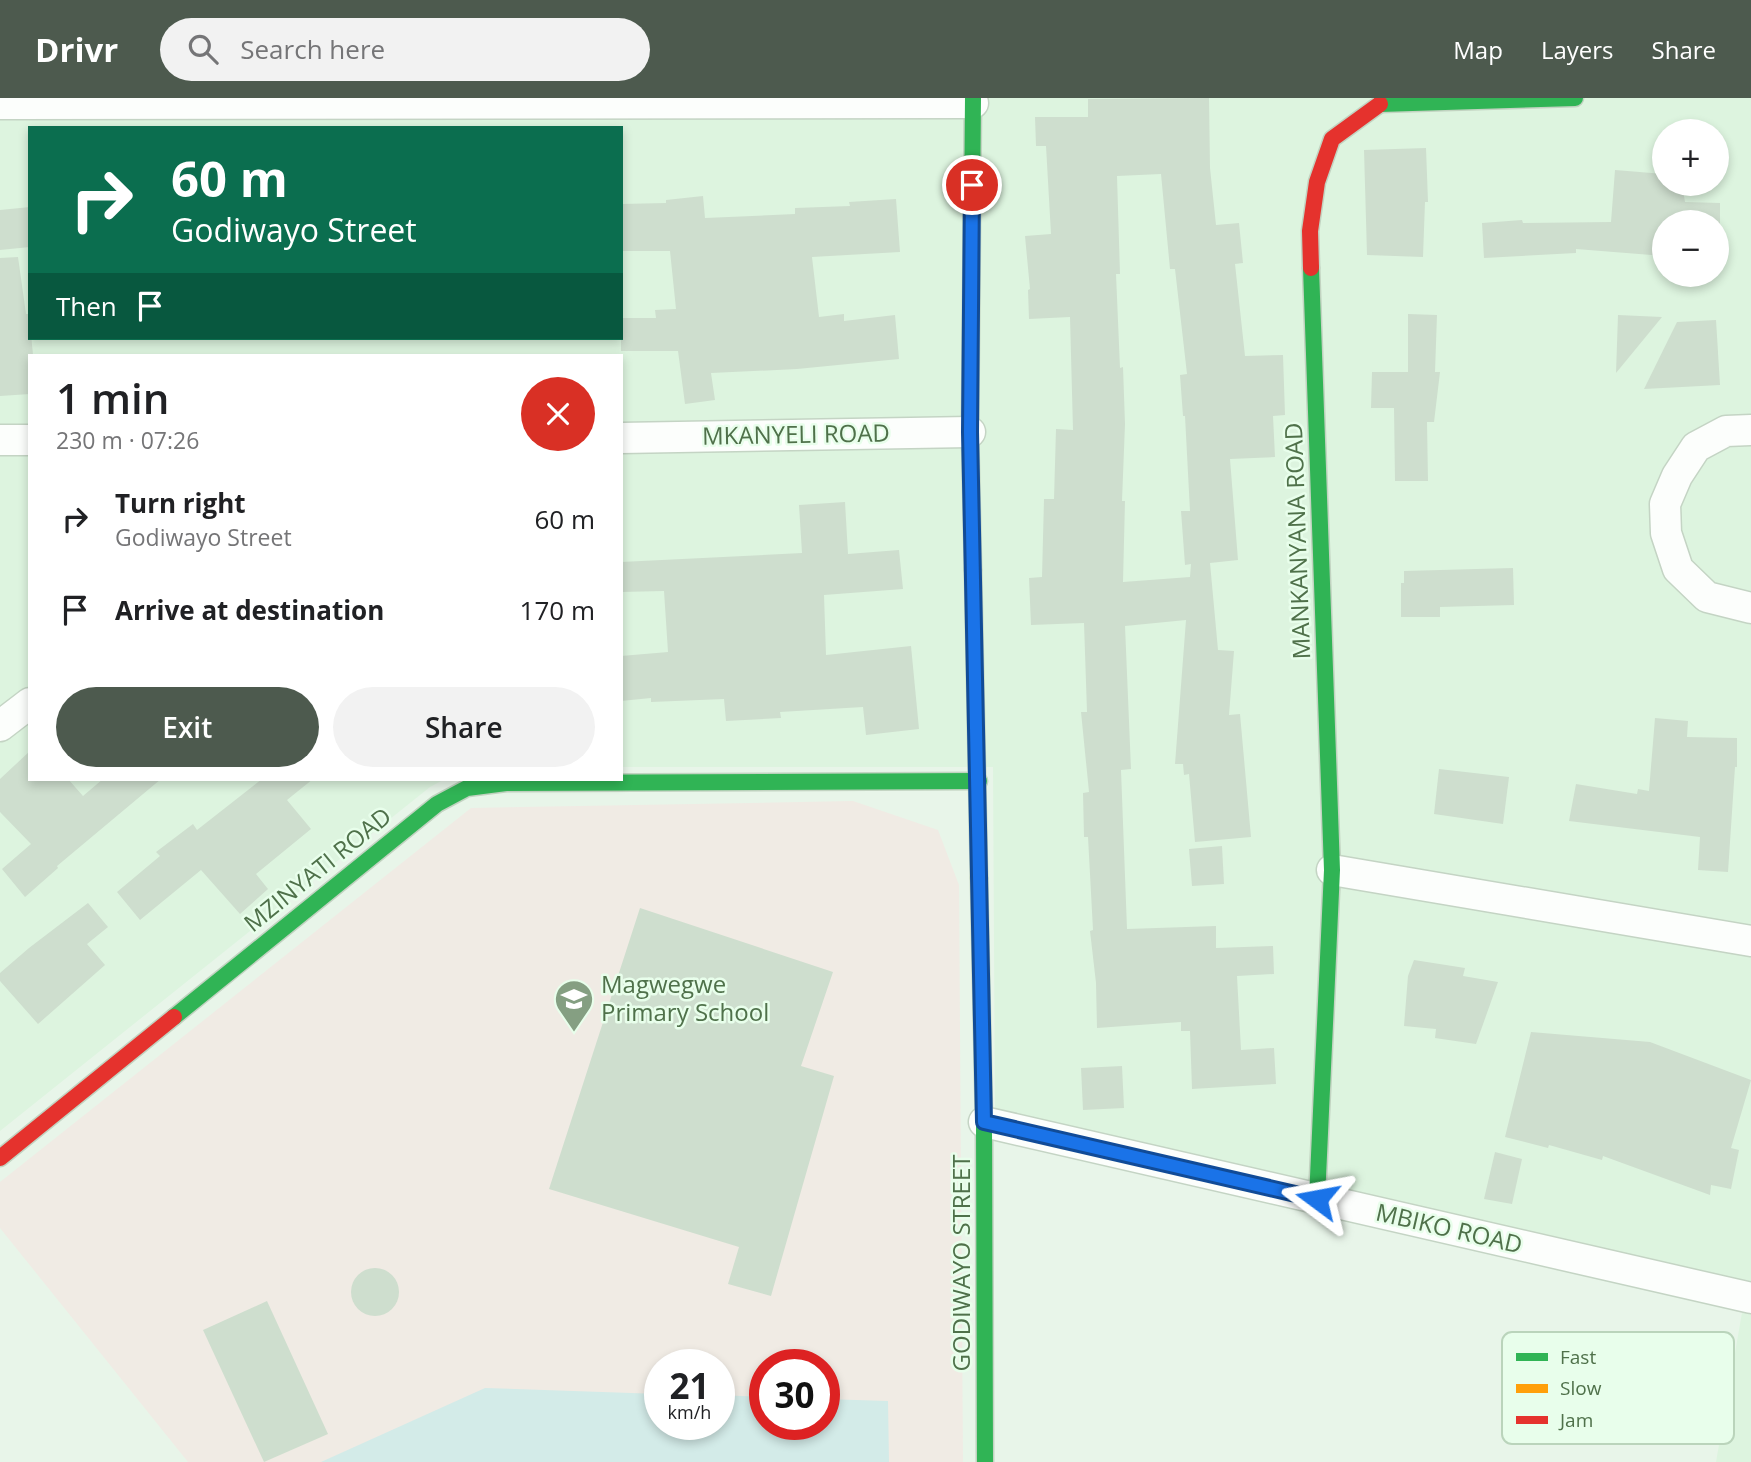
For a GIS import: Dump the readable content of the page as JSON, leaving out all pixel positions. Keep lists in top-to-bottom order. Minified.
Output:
{"streets":{"street":["MKANYELI ROAD","MANKANYANA ROAD","MZINYATI ROAD","MBIKO ROAD","GODIWAYO STREET"]},"crossings":[["MKANYELI ROAD","GODIWAYO STREET"],["MANKANYANA ROAD","MBIKO ROAD"],["MZINYATI ROAD","GODIWAYO STREET"],["MBIKO ROAD","GODIWAYO STREET"]],"places":{"school or university":["Magwegwe Primary School"]},"legend":["Fast","Slow","Jam"],"page":{"header":"Drivr","search":"Search here","nav":["Map","Layers","Share"],"map_buttons":["+","−"],"turn":["60 m","Godiwayo Street"],"then":"Then","heading":["1 min","230 m · 07:26"],"list":[{"name":"Turn right","note":"Godiwayo Street","value":"60 m"},{"name":"Arrive at destination","value":"170 m"}],"buttons":["Exit","Share"],"speed":"21 km/h","limit":"30"}}
